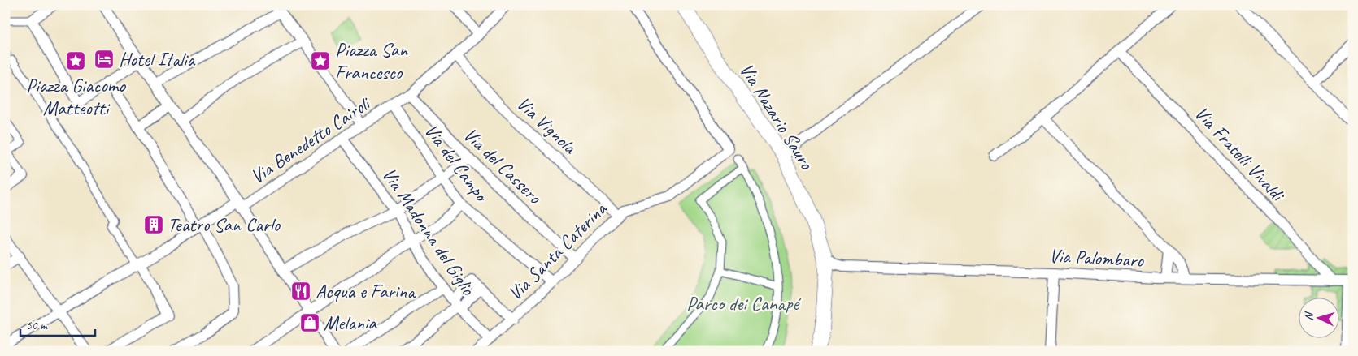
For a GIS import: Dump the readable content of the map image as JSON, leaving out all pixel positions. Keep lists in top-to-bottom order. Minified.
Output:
{"streets":{"main road":["Via Nazario Sauro"],"street":["Via Vignola","Via Benedetto Cairoli","Via Fratelli Vivaldi","Via del Campo","Via del Cassero","Via Madonna del Giglio","Via Santa Caterina","Via Palombaro"]},"crossings":[["Via Nazario Sauro","Via Palombaro"],["Via Vignola","Via Benedetto Cairoli"],["Via Vignola","Via Santa Caterina"],["Via Benedetto Cairoli","Via del Campo"],["Via Benedetto Cairoli","Via del Cassero"],["Via Benedetto Cairoli","Via Madonna del Giglio"],["Via Fratelli Vivaldi","Via Palombaro"],["Via del Campo","Via Santa Caterina"],["Via del Cassero","Via Santa Caterina"],["Via Madonna del Giglio","Via Santa Caterina"]],"parks":["Parco dei Canapé"],"places":{"hotel":["Hotel Italia"],"place":["Piazza Giacomo Matteotti","Piazza San Francesco"],"building":["Teatro San Carlo"],"restaurant":["Acqua e Farina"],"shop":["Melania"]},"scale_bar":"50 m","north":"left"}
